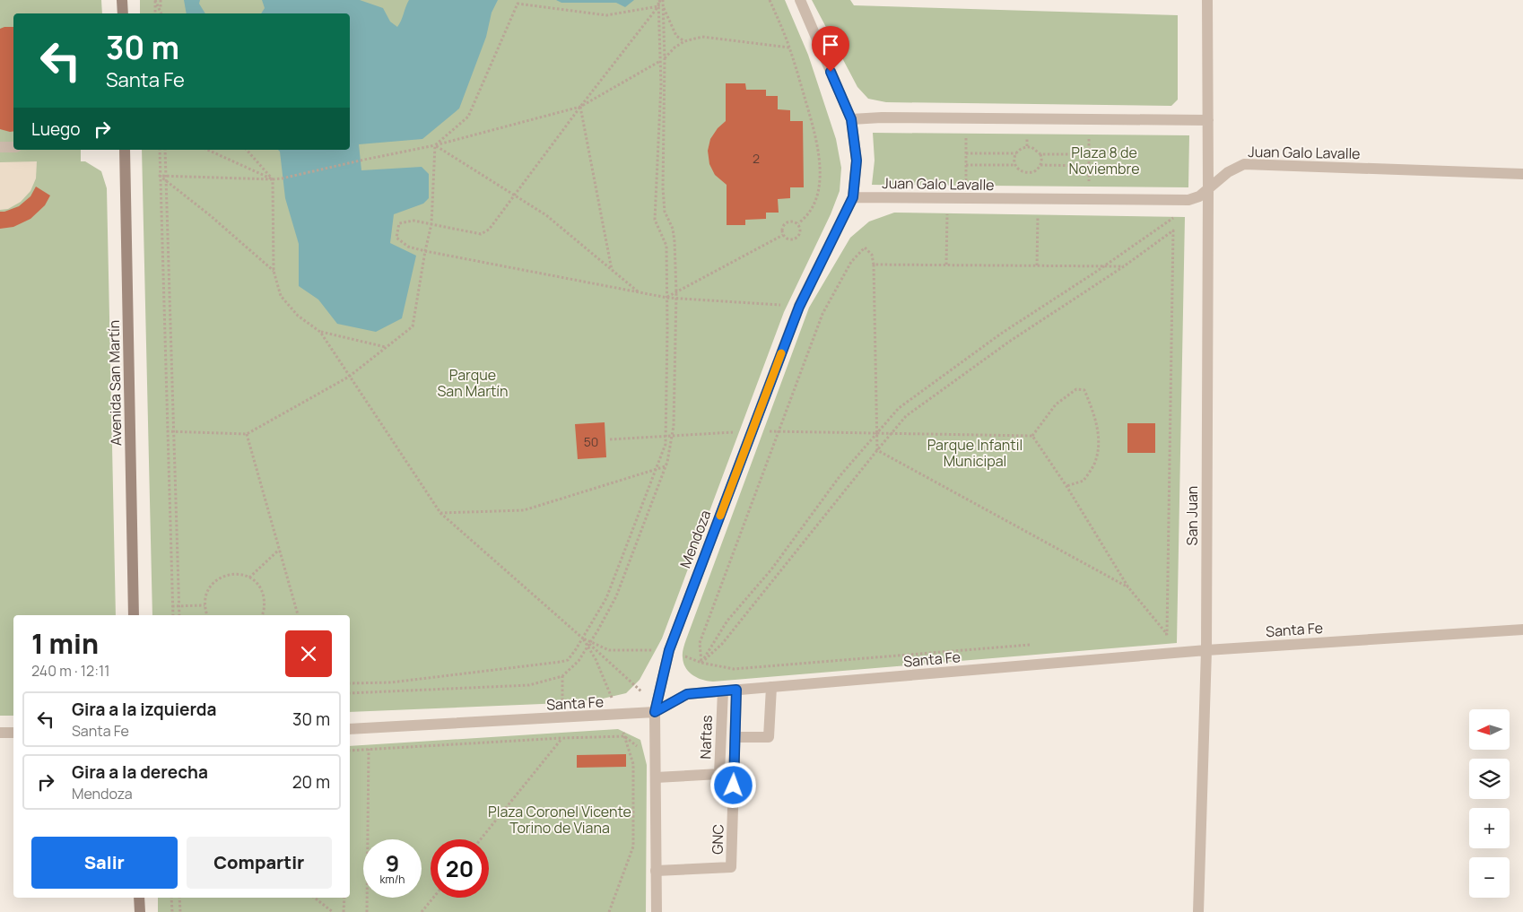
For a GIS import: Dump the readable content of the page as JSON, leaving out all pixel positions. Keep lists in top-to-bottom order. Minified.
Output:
{"streets":{"main road":["Avenida San Martín"],"street":["Juan Galo Lavalle","San Juan","Mendoza","Santa Fe","Naftas","GNC"]},"crossings":[["Juan Galo Lavalle","San Juan"],["Juan Galo Lavalle","Mendoza"],["San Juan","Santa Fe"],["Mendoza","Santa Fe"],["Mendoza","Naftas"],["Mendoza","GNC"],["Santa Fe","Naftas"],["Santa Fe","GNC"]],"parks":["Plaza 8 de Noviembre","Parque San Martín","Parque Infantil Municipal","Plaza Coronel Vicente Torino de Viana"],"house_numbers":["2","50"],"north":"left","page":{"turn":["30 m","Santa Fe"],"then":"Luego","heading":["1 min","240 m · 12:11"],"list":[{"name":"Gira a la izquierda","note":"Santa Fe","value":"30 m"},{"name":"Gira a la derecha","note":"Mendoza","value":"20 m"}],"map_buttons":["+","−"],"buttons":["Salir","Compartir"],"speed":"9 km/h","limit":"20"}}
